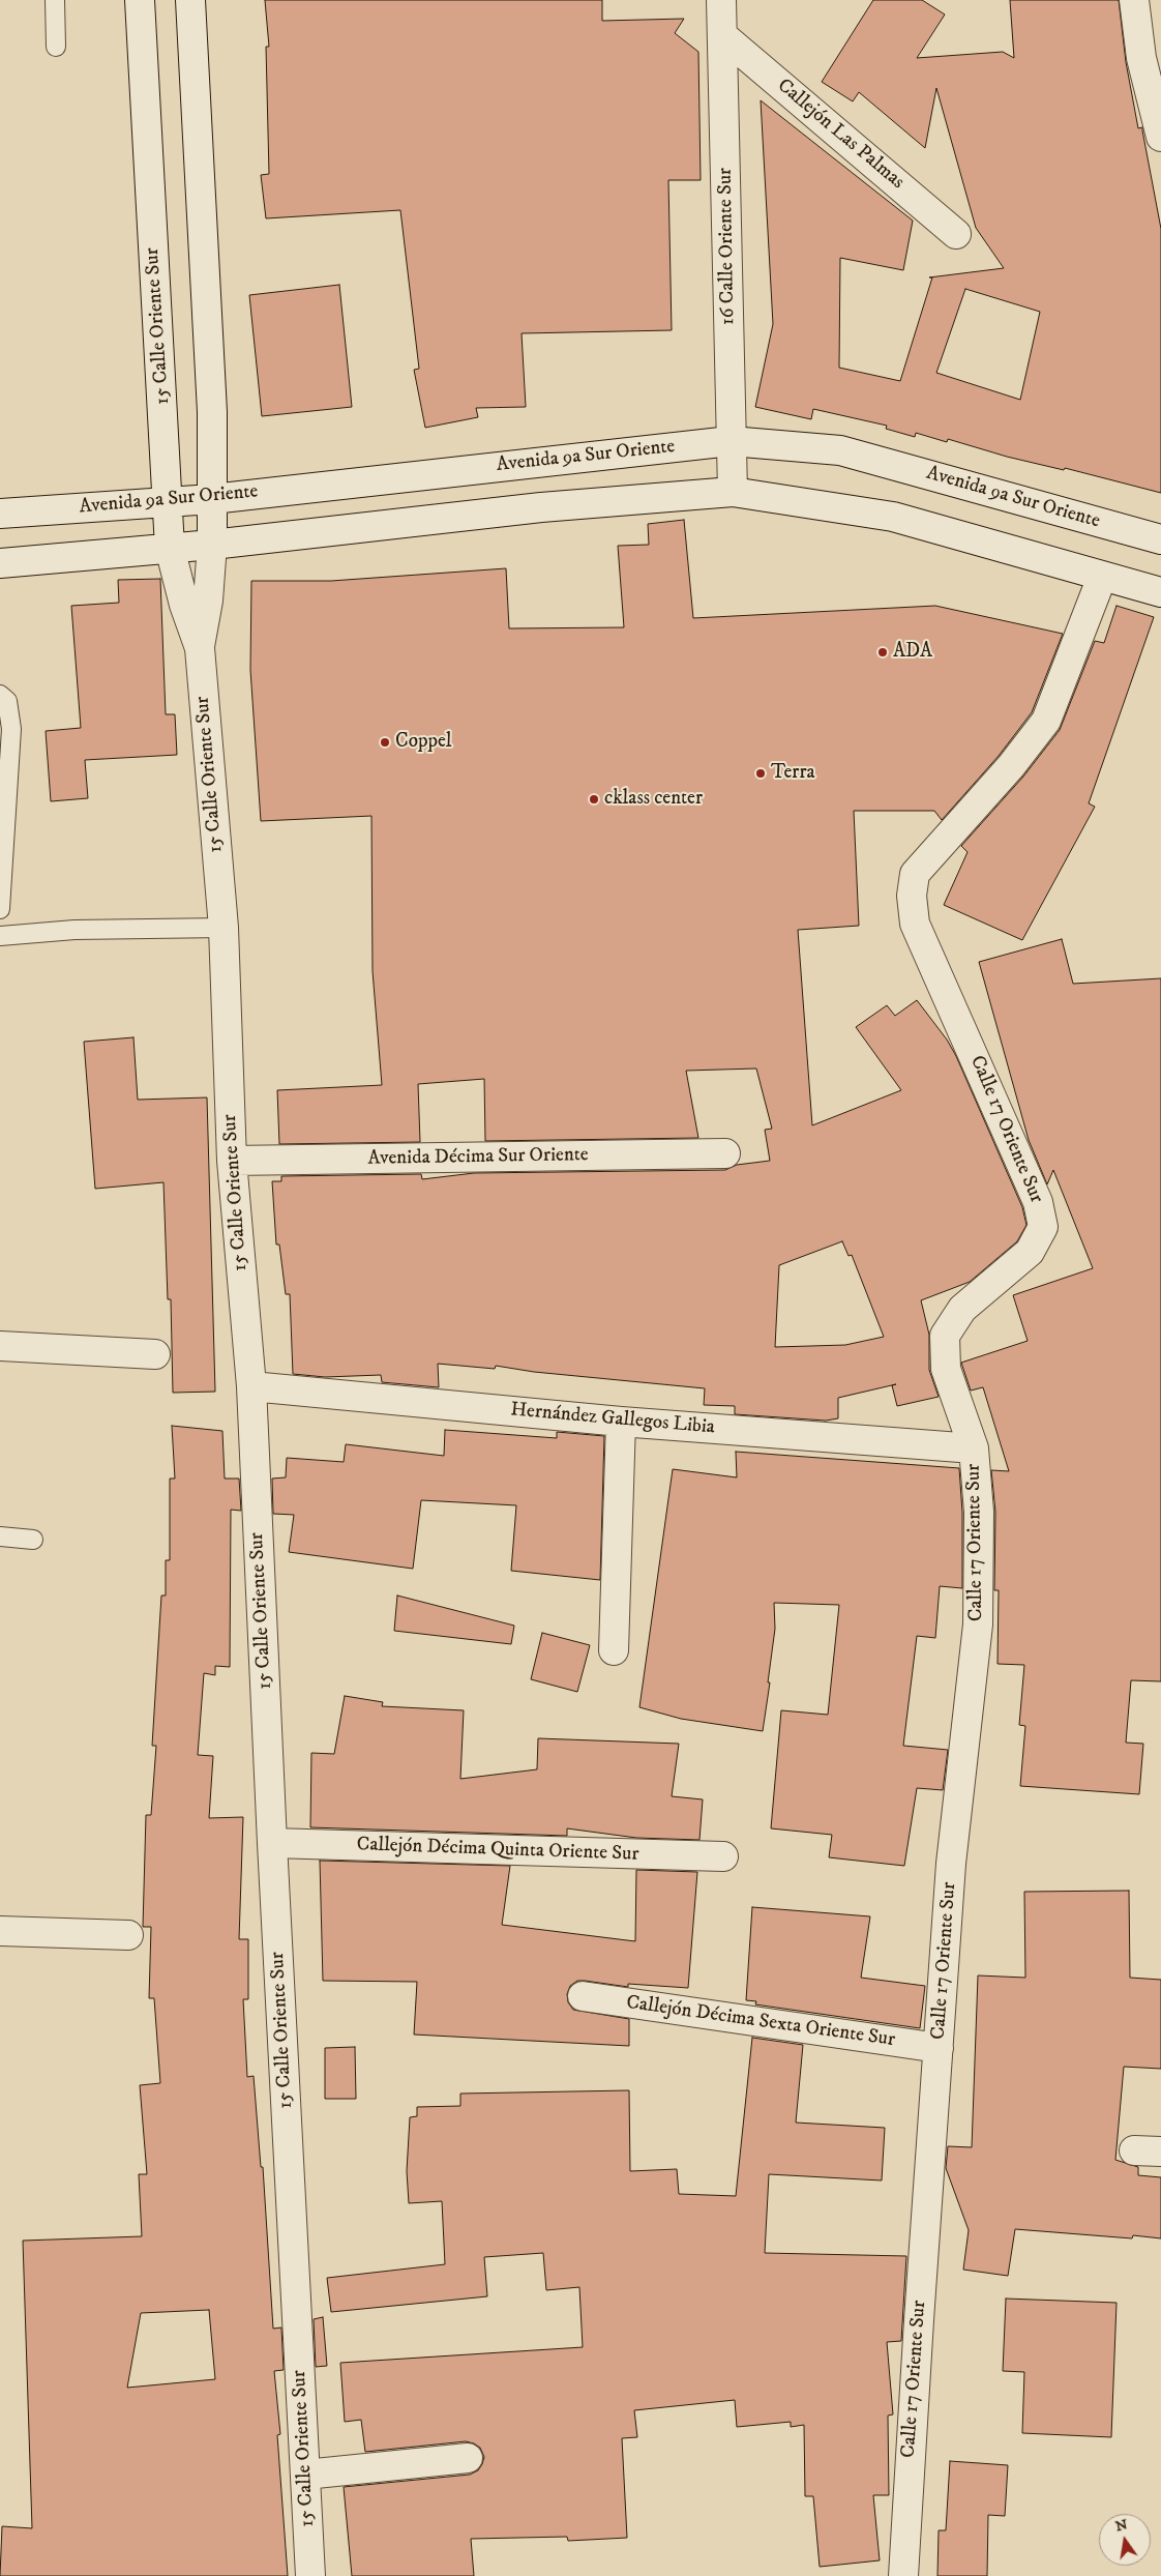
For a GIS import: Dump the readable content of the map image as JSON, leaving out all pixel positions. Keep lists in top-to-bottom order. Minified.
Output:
{"streets":{"street":["Callejón Las Palmas","16 Calle Oriente Sur","15 Calle Oriente Sur","Avenida 9a Sur Oriente","Calle 17 Oriente Sur","Avenida Décima Sur Oriente","Hernández Gallegos Libia","Callejón Décima Quinta Oriente Sur","Callejón Décima Sexta Oriente Sur"]},"crossings":[["Callejón Las Palmas","16 Calle Oriente Sur"],["16 Calle Oriente Sur","Avenida 9a Sur Oriente"],["15 Calle Oriente Sur","Avenida 9a Sur Oriente"],["15 Calle Oriente Sur","Avenida Décima Sur Oriente"],["15 Calle Oriente Sur","Hernández Gallegos Libia"],["15 Calle Oriente Sur","Callejón Décima Quinta Oriente Sur"],["Calle 17 Oriente Sur","Hernández Gallegos Libia"],["Calle 17 Oriente Sur","Callejón Décima Sexta Oriente Sur"]],"places":["ADA","Coppel","Terra","cklass center"],"north":"top"}
